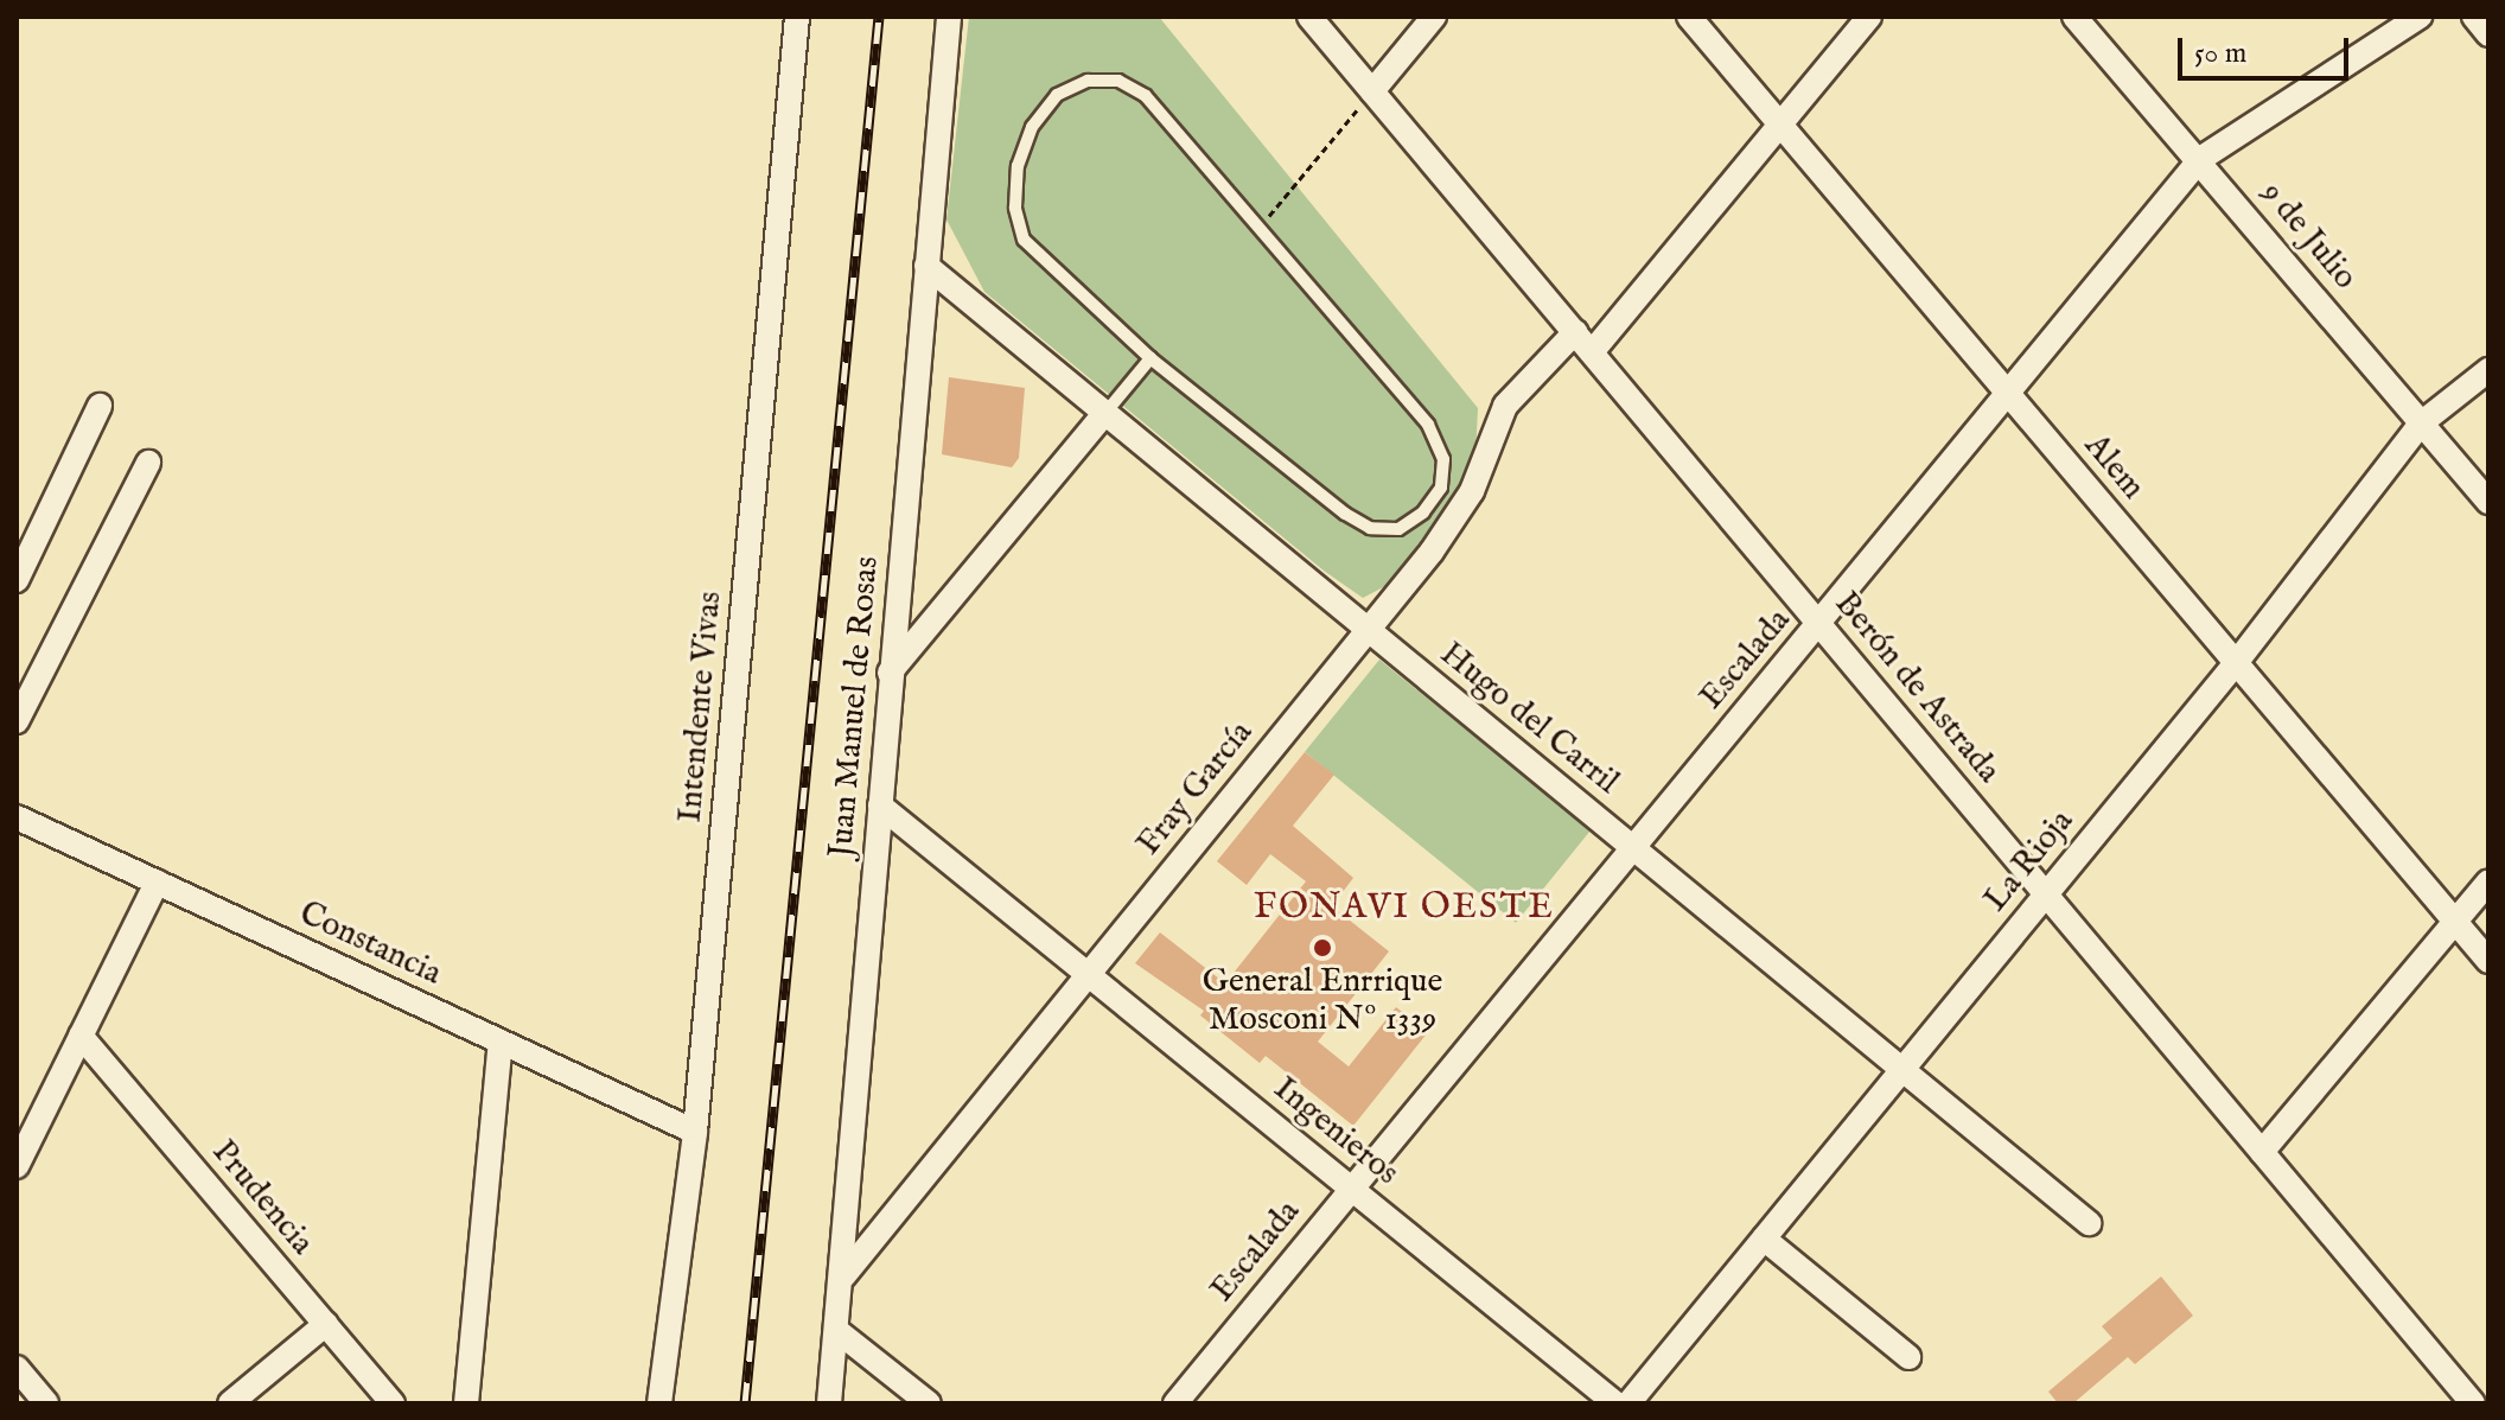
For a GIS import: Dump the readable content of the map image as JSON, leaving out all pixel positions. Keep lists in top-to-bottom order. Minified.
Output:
{"streets":{"street":["9 de Julio","Alem","Escalada","Berón de Astrada","Intendente Vivas","Juan Manuel de Rosas","Hugo del Carril","Fray García","La Rioja","Constancia","Ingenieros","Prudencia"]},"crossings":[["9 de Julio","Escalada"],["9 de Julio","La Rioja"],["Alem","Escalada"],["Alem","La Rioja"],["Escalada","Berón de Astrada"],["Escalada","Hugo del Carril"],["Escalada","Ingenieros"],["Berón de Astrada","Fray García"],["Berón de Astrada","La Rioja"],["Intendente Vivas","Constancia"],["Juan Manuel de Rosas","Hugo del Carril"],["Juan Manuel de Rosas","Fray García"],["Juan Manuel de Rosas","Ingenieros"],["Hugo del Carril","Fray García"],["Hugo del Carril","La Rioja"],["Fray García","Ingenieros"]],"districts":["FONAVI OESTE"],"places":["General Enrrique Mosconi Nº 1339"],"scale_bar":"50 m"}
